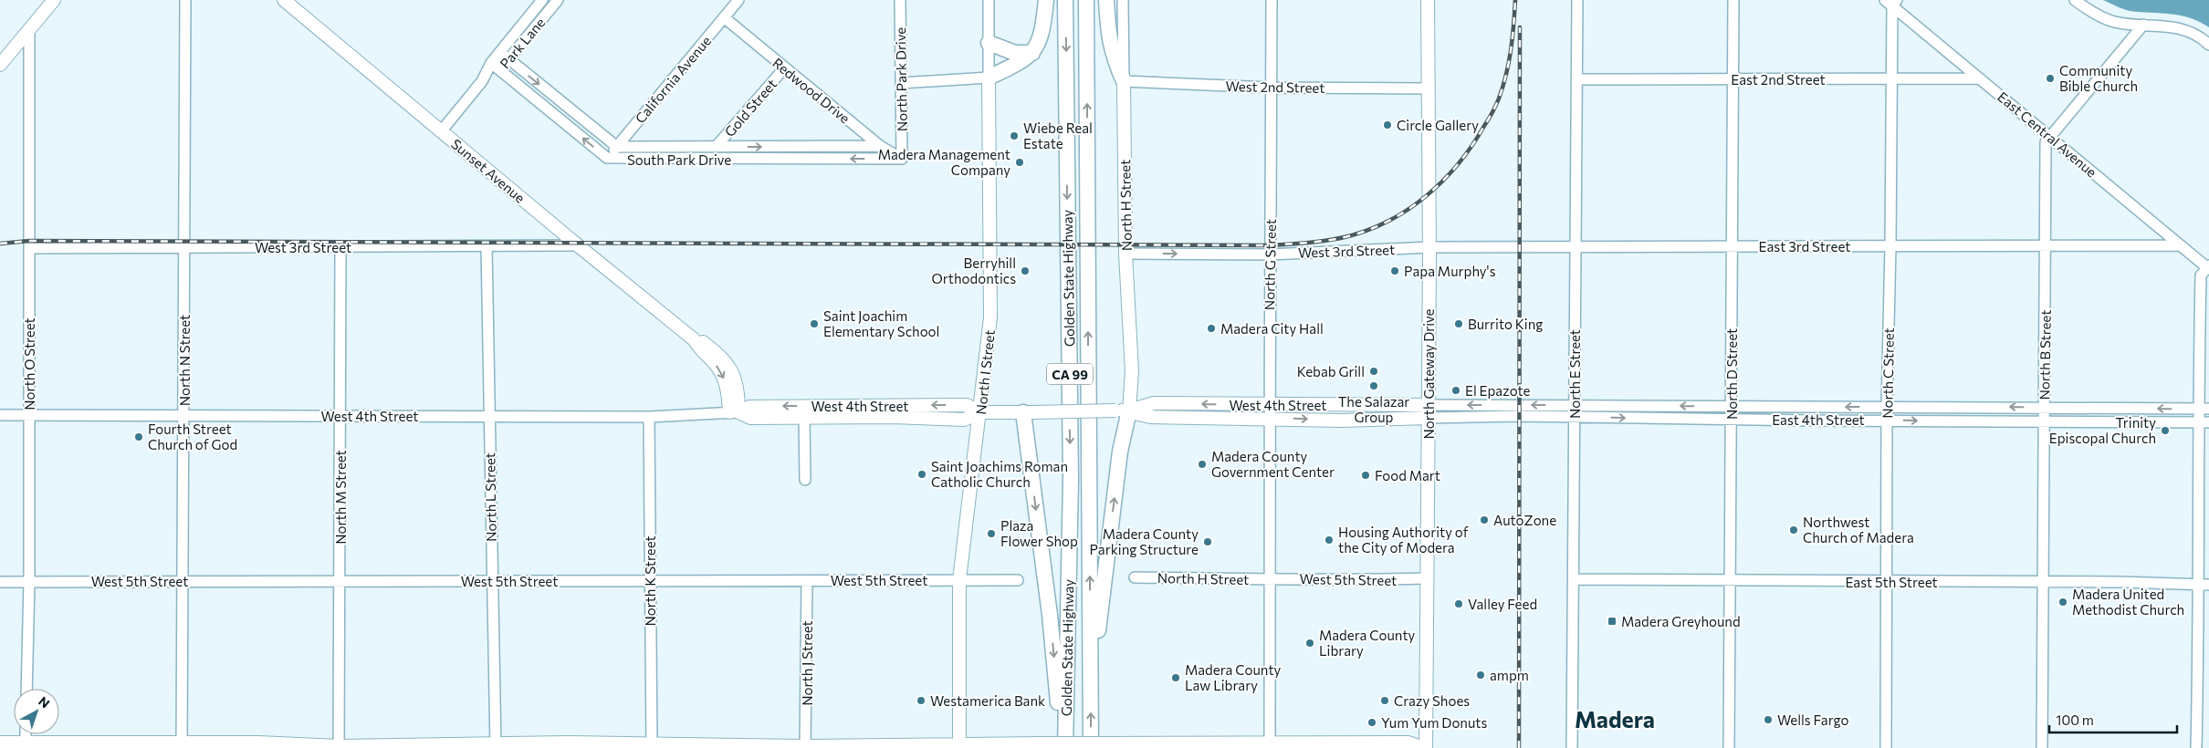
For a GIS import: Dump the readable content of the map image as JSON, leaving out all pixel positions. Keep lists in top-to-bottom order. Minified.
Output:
{"streets":{"highway":["Golden State Highway","CA 99"],"main road":["Sunset Avenue","North H Street","North I Street","North Gateway Drive","West 4th Street"],"street":["Park Lane","California Avenue","North Park Drive","East 2nd Street","West 2nd Street","Redwood Drive","Gold Street","East Central Avenue","South Park Drive","East 3rd Street","West 3rd Street","North G Street","North B Street","North N Street","North O Street","North C Street","North E Street","North D Street","East 4th Street","North M Street","North L Street","West 5th Street","North K Street","East 5th Street","North J Street"]},"crossings":[["Park Lane","South Park Drive"],["Park Lane","Sunset Avenue"],["California Avenue","Redwood Drive"],["California Avenue","South Park Drive"],["North Park Drive","Redwood Drive"],["North Park Drive","South Park Drive"],["East 2nd Street","East Central Avenue"],["East 2nd Street","North C Street"],["East 2nd Street","North E Street"],["East 2nd Street","North D Street"],["West 2nd Street","North H Street"],["West 2nd Street","North G Street"],["West 2nd Street","North Gateway Drive"],["Redwood Drive","Gold Street"],["Redwood Drive","South Park Drive"],["Gold Street","South Park Drive"],["East Central Avenue","East 3rd Street"],["East Central Avenue","North B Street"],["East Central Avenue","North C Street"],["Sunset Avenue","West 3rd Street"],["Sunset Avenue","West 4th Street"],["North H Street","West 3rd Street"],["North H Street","North G Street"],["North H Street","West 4th Street"],["North H Street","West 5th Street"],["East 3rd Street","West 3rd Street"],["East 3rd Street","North B Street"],["East 3rd Street","North C Street"],["East 3rd Street","North Gateway Drive"],["East 3rd Street","North E Street"],["East 3rd Street","North D Street"],["West 3rd Street","North G Street"],["West 3rd Street","North N Street"],["West 3rd Street","North O Street"],["West 3rd Street","North Gateway Drive"],["West 3rd Street","North M Street"],["West 3rd Street","North L Street"],["North G Street","West 4th Street"],["North G Street","West 5th Street"],["North B Street","East 4th Street"],["North B Street","East 5th Street"],["North N Street","West 4th Street"],["North N Street","West 5th Street"],["North O Street","West 4th Street"],["North O Street","West 5th Street"],["North I Street","West 4th Street"],["North I Street","West 5th Street"],["North C Street","East 4th Street"],["North C Street","East 5th Street"],["North Gateway Drive","West 4th Street"],["North Gateway Drive","East 4th Street"],["North Gateway Drive","West 5th Street"],["North E Street","East 4th Street"],["North E Street","East 5th Street"],["North D Street","East 4th Street"],["North D Street","East 5th Street"],["West 4th Street","East 4th Street"],["West 4th Street","North M Street"],["West 4th Street","North L Street"],["West 4th Street","North K Street"],["North M Street","West 5th Street"],["North L Street","West 5th Street"],["West 5th Street","North K Street"],["West 5th Street","North J Street"]],"districts":["Madera"],"places":{"other":["Community Bible Church","Circle Gallery","Wiebe Real Estate","Madera Management Company","Berryhill Orthodontics","Papa Murphy's","Saint Joachim Elementary School","Burrito King","Madera City Hall","Kebab Grill","The Salazar Group","El Epazote","Trinity Episcopal Church","Fourth Street Church of God","Madera County Government Center","Saint Joachims Roman Catholic Church","Food Mart","AutoZone","Northwest Church of Madera","Plaza Flower Shop","Housing Authority of the City of Modera","Madera County Parking Structure","Madera United Methodist Church","Valley Feed","Madera County Library","ampm","Madera County Law Library","Westamerica Bank","Crazy Shoes","Wells Fargo","Yum Yum Donuts"],"transit":["Madera Greyhound"]},"scale_bar":"100 m","north":"top right"}
